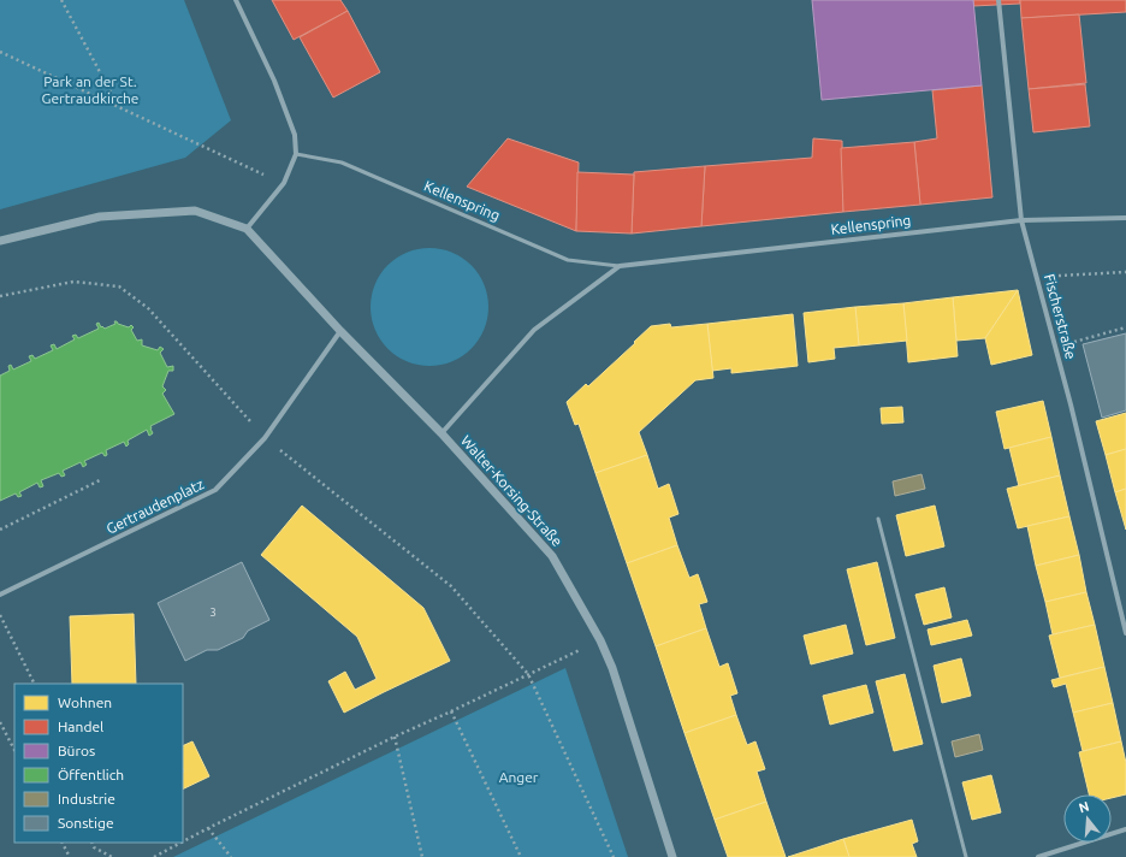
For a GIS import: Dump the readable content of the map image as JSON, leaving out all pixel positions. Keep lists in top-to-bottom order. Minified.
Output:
{"streets":{"street":["Kellenspring","Fischerstraße","Walter-Korsing-Straße","Gertraudenplatz"]},"crossings":[["Kellenspring","Fischerstraße"],["Walter-Korsing-Straße","Gertraudenplatz"]],"parks":["Park an der St. Gertraudkirche","Anger"],"house_numbers":["3"],"legend":["Wohnen","Handel","Büros","Öffentlich","Industrie","Sonstige"],"north":"top"}
